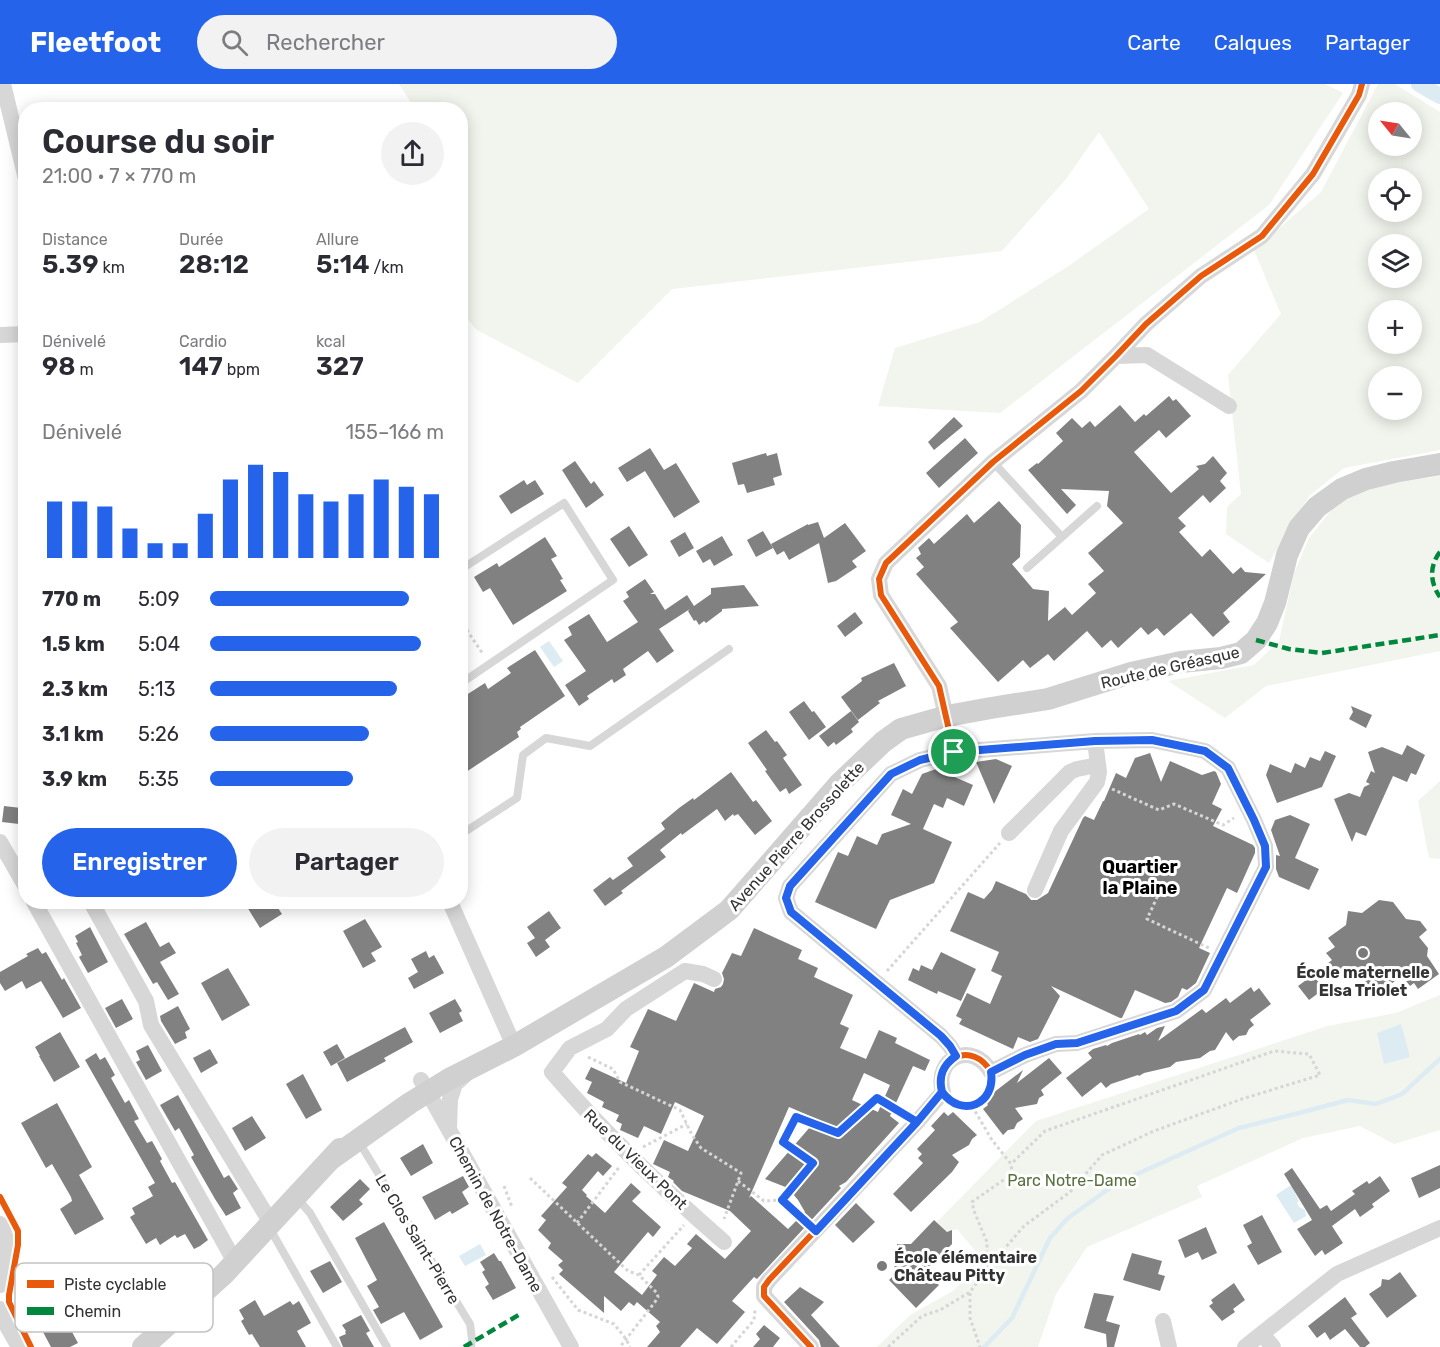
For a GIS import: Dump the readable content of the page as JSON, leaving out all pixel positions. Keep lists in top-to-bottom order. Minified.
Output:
{"streets":{"street":["Route de Gréasque","Avenue Pierre Brossolette","Rue du Vieux Pont","Chemin de Notre-Dame"],"lane":["Le Clos Saint-Pierre"]},"crossings":[["Route de Gréasque","Avenue Pierre Brossolette"],["Avenue Pierre Brossolette","Chemin de Notre-Dame"],["Avenue Pierre Brossolette","Le Clos Saint-Pierre"]],"districts":["Quartier la Plaine"],"parks":["Parc Notre-Dame"],"places":["École maternelle Elsa Triolet","École élémentaire Château Pitty"],"legend":["Piste cyclable","Chemin"],"north":"top left","page":{"header":"Fleetfoot","search":"Rechercher","nav":["Carte","Calques","Partager"],"map_buttons":["+","−"],"heading":["Course du soir","21:00 · 7 × 770 m"],"stats":[["Distance","5.39 km"],["Durée","28:12"],["Allure","5:14 /km"],["Dénivelé","98 m"],["Cardio","147 bpm"],["kcal","327"]],"chart":["Dénivelé","155–166 m"],"list":[{"name":"770 m","note":"5:09"},{"name":"1.5 km","note":"5:04"},{"name":"2.3 km","note":"5:13"},{"name":"3.1 km","note":"5:26"},{"name":"3.9 km","note":"5:35"}],"buttons":["Enregistrer","Partager"]}}
